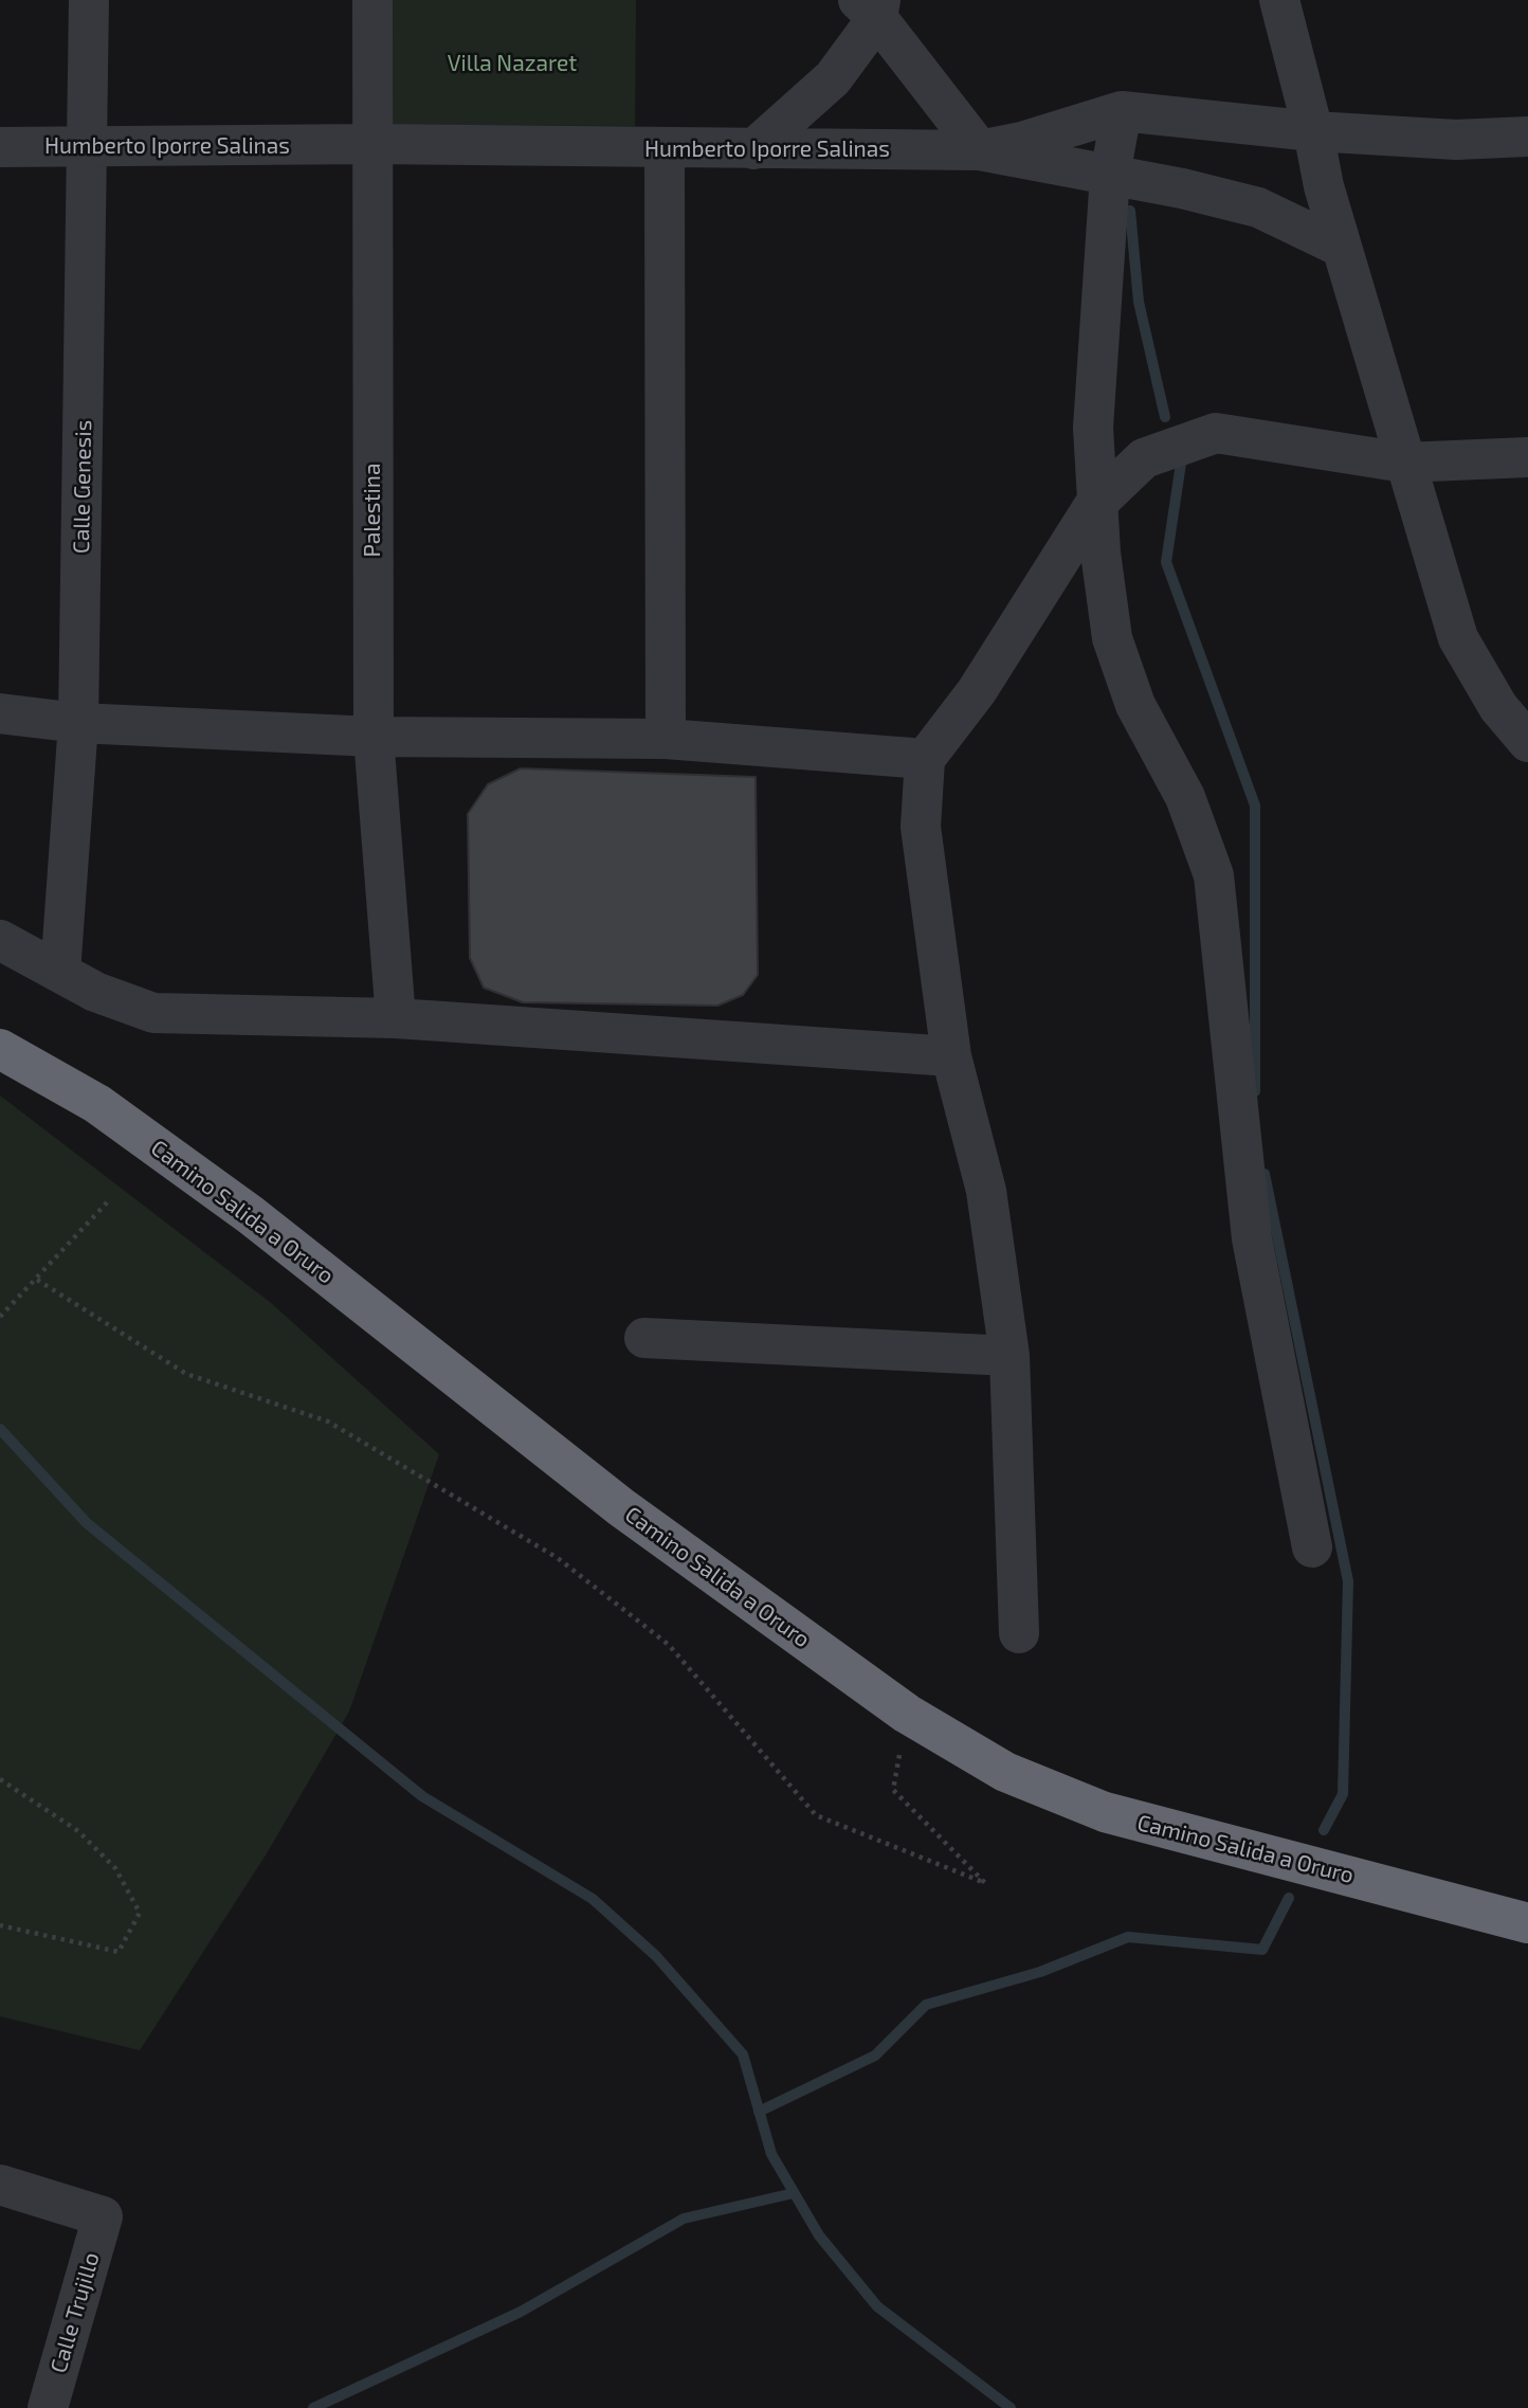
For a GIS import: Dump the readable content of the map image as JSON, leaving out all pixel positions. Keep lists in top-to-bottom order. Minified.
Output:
{"streets":{"highway":["Camino Salida a Oruro"],"street":["Humberto Iporre Salinas","Calle Genesis","Palestina","Calle Trujillo"]},"crossings":[["Humberto Iporre Salinas","Calle Genesis"],["Humberto Iporre Salinas","Palestina"]],"parks":["Villa Nazaret"]}
